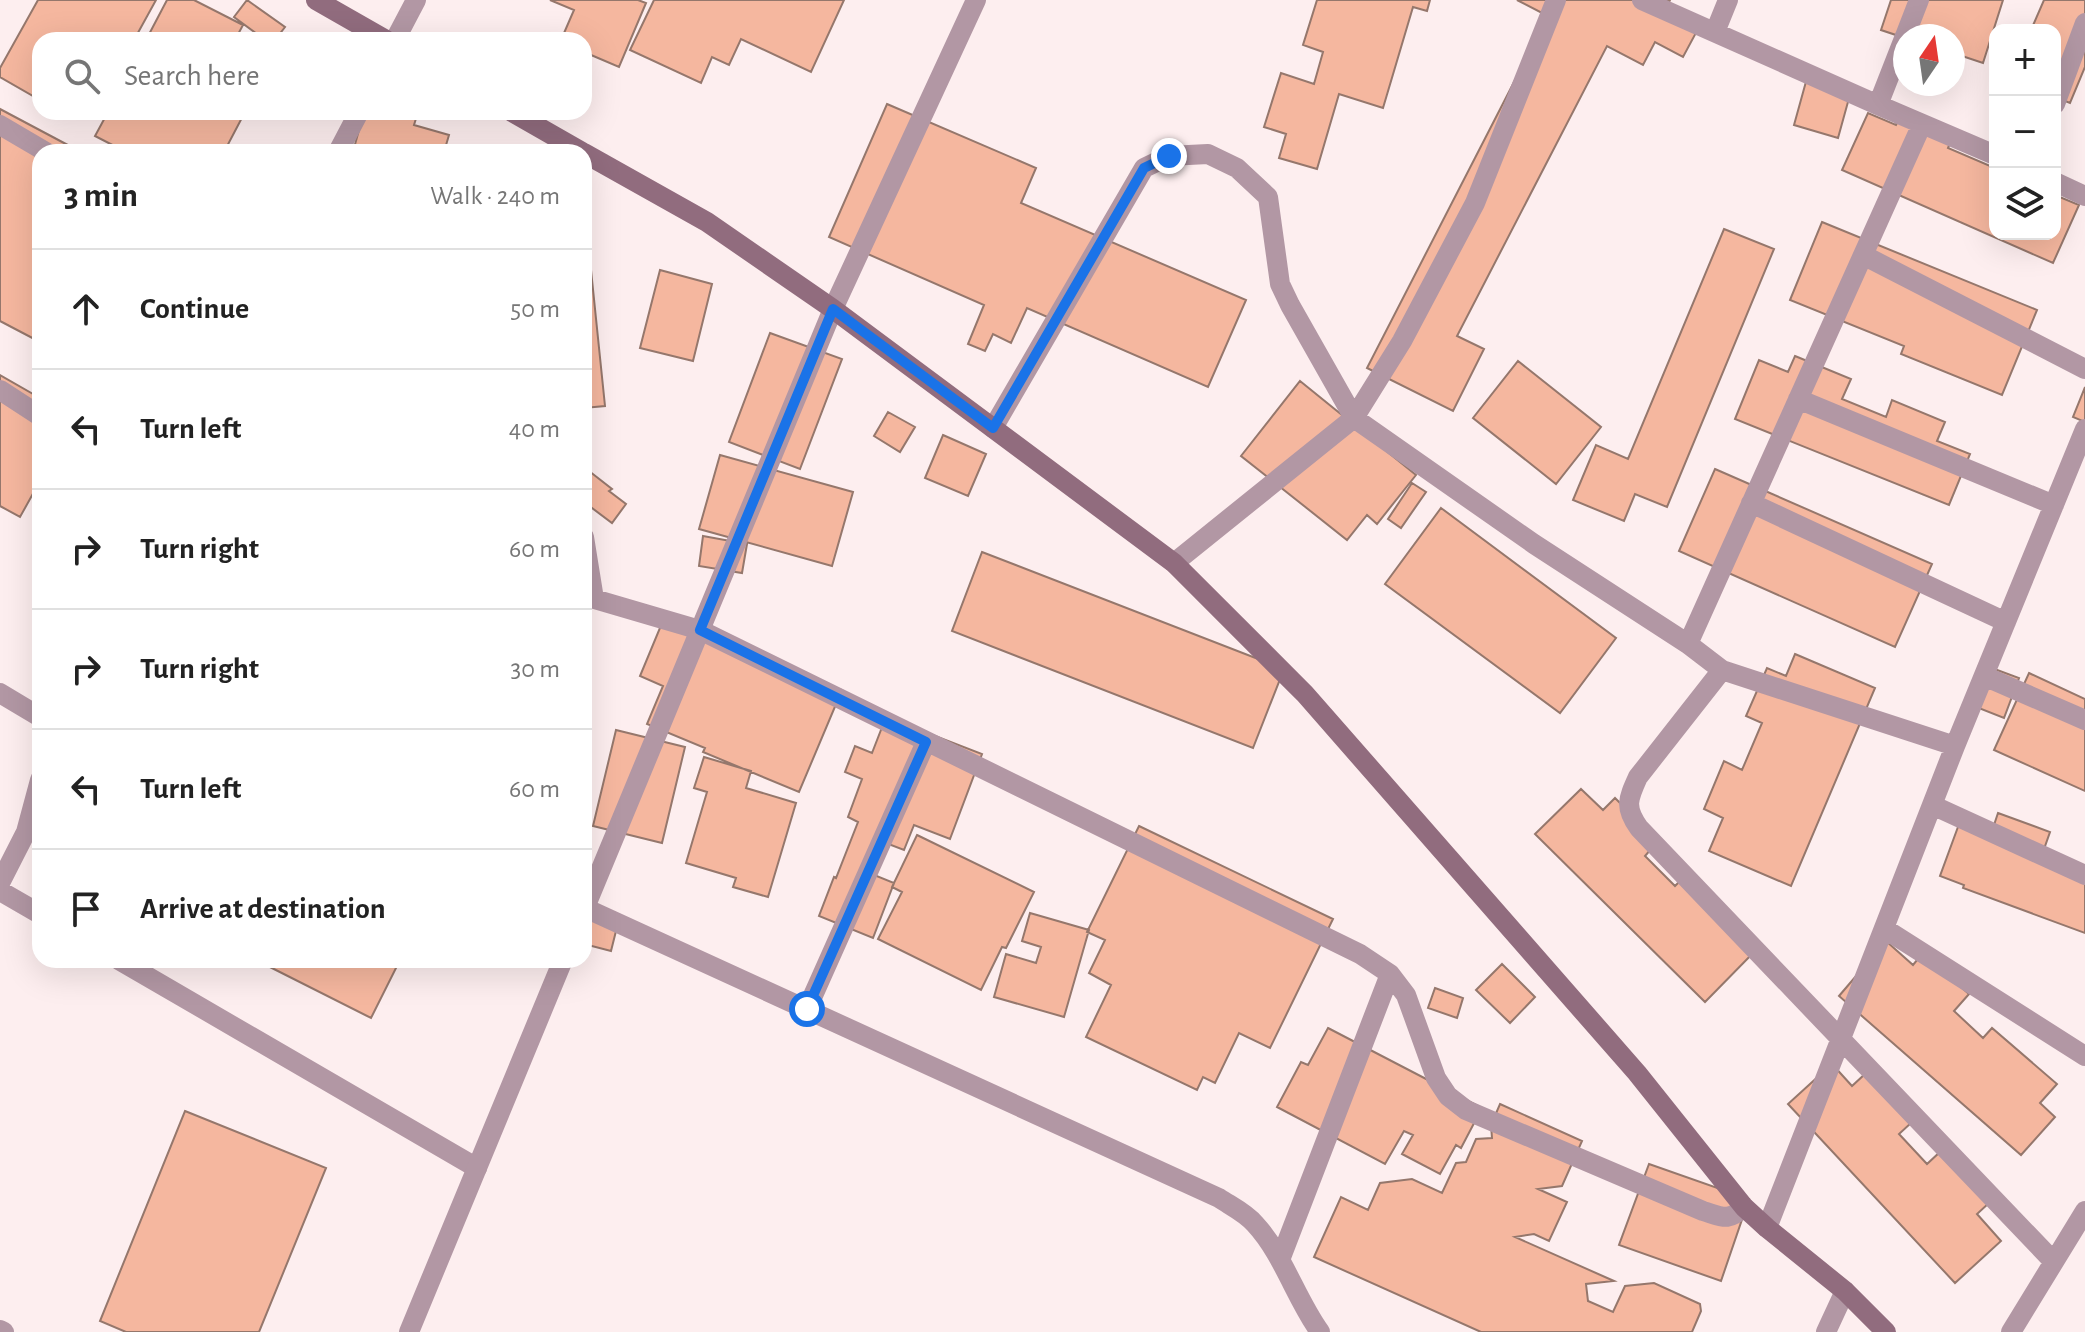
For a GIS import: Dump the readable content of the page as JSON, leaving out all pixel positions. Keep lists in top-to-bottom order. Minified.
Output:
{"north":"top","page":{"map_buttons":["+","−"],"search":"Search here","heading":["3 min","Walk · 240 m"],"list":[["Continue","50 m"],["Turn left","40 m"],["Turn right","60 m"],["Turn right","30 m"],["Turn left","60 m"],"Arrive at destination"]}}
